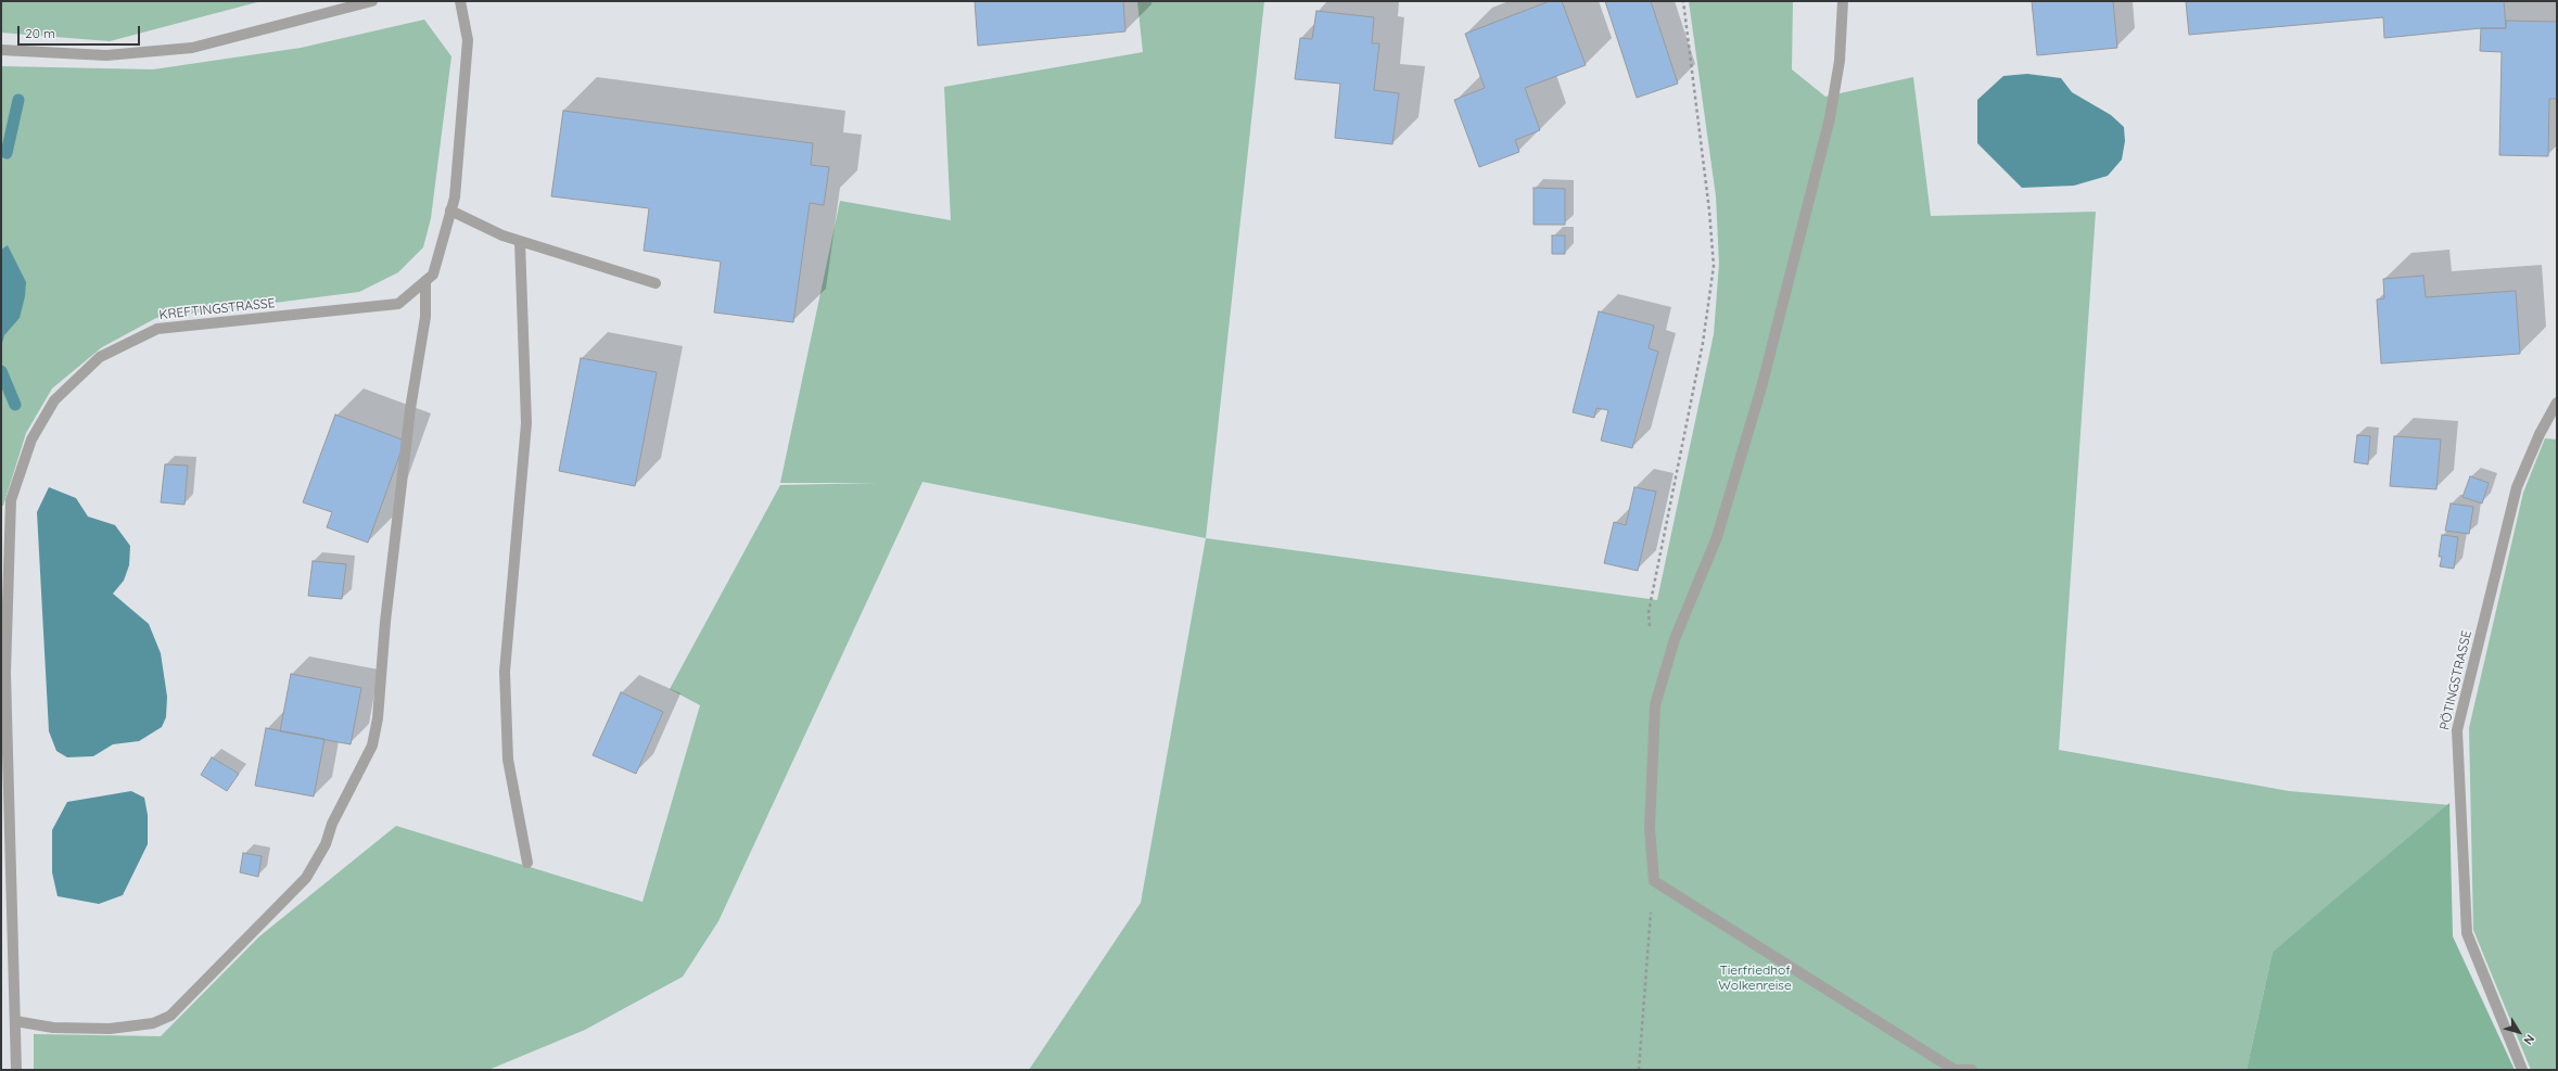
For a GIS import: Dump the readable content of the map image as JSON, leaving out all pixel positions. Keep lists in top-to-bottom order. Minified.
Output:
{"streets":{"street":["KREFTINGSTRASSE","PÖTINGSTRASSE"]},"parks":["Tierfriedhof Wolkenreise"],"scale_bar":"20 m","north":"bottom right"}
